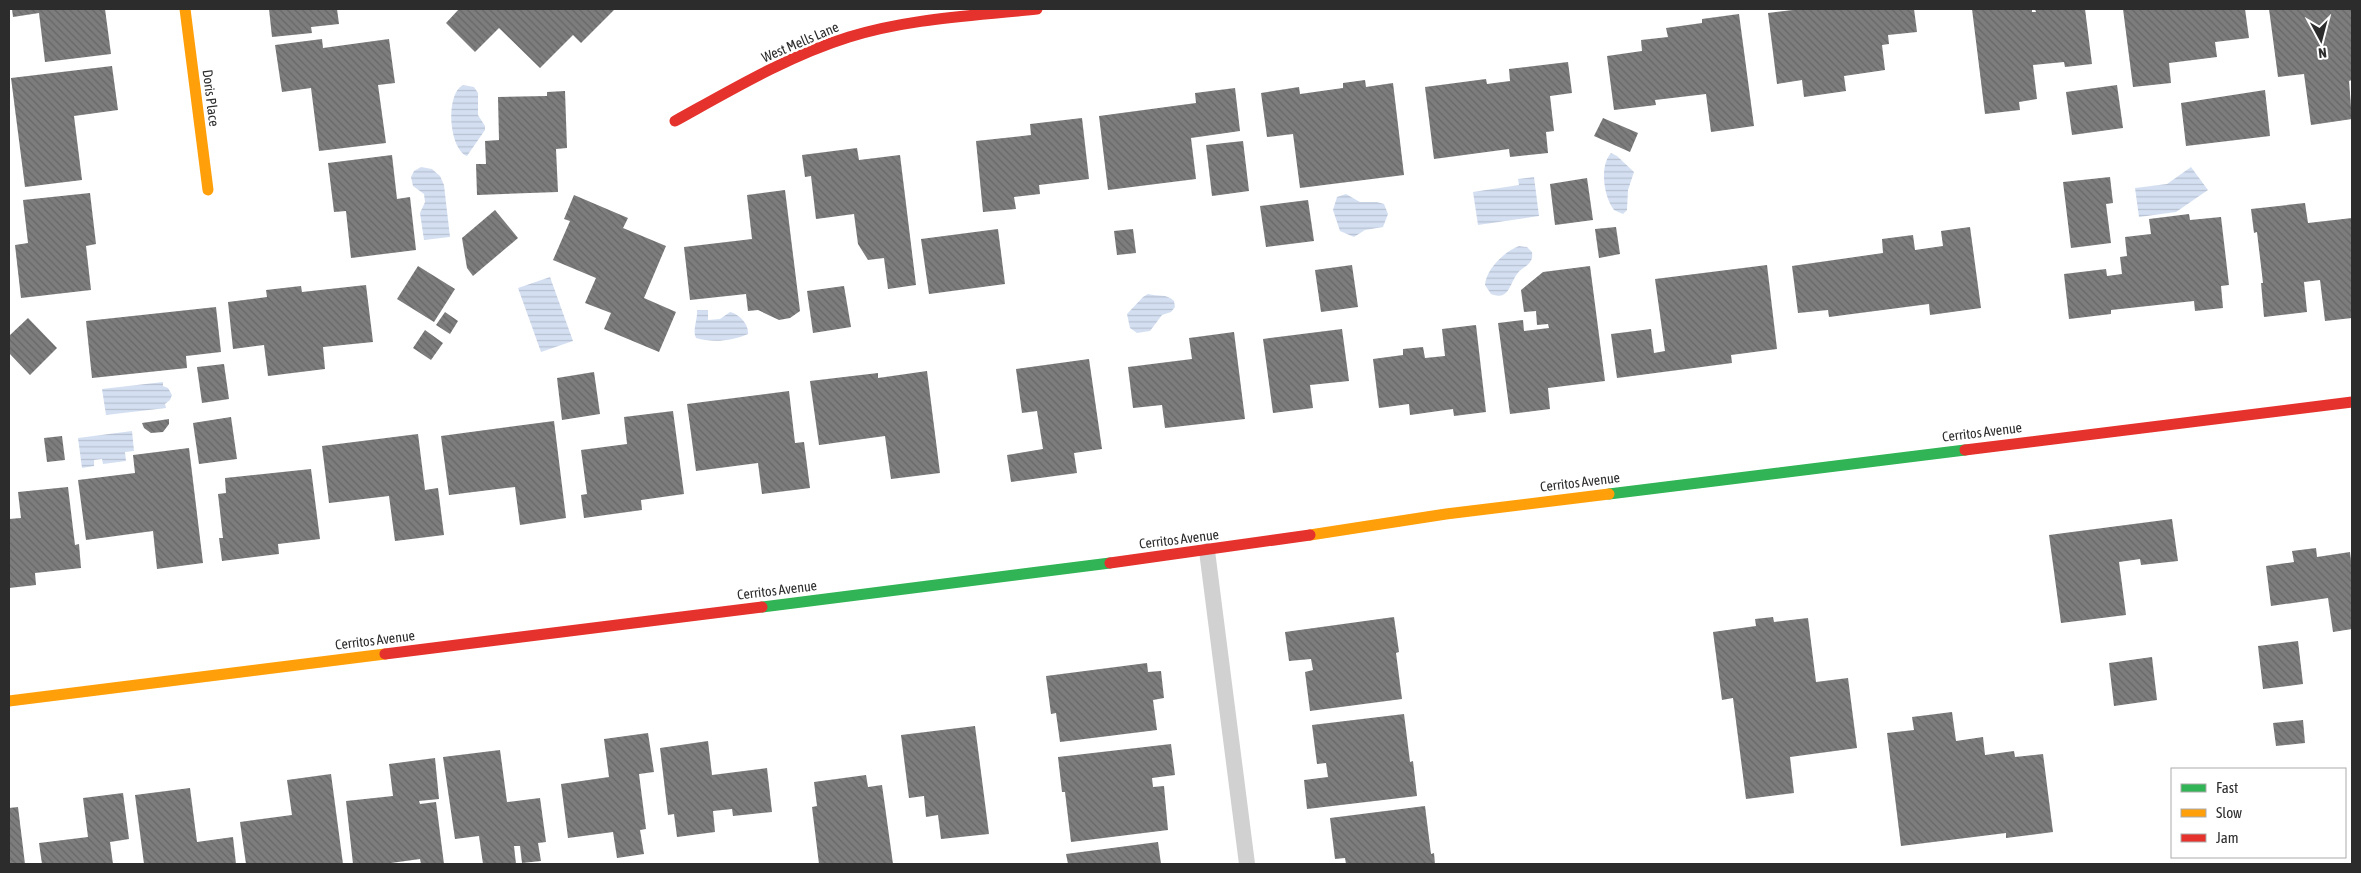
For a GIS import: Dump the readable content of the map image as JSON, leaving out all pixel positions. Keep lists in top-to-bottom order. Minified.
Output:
{"streets":{"street":["West Mells Lane","Doris Place","Cerritos Avenue"]},"legend":["Fast","Slow","Jam"],"north":"bottom"}
